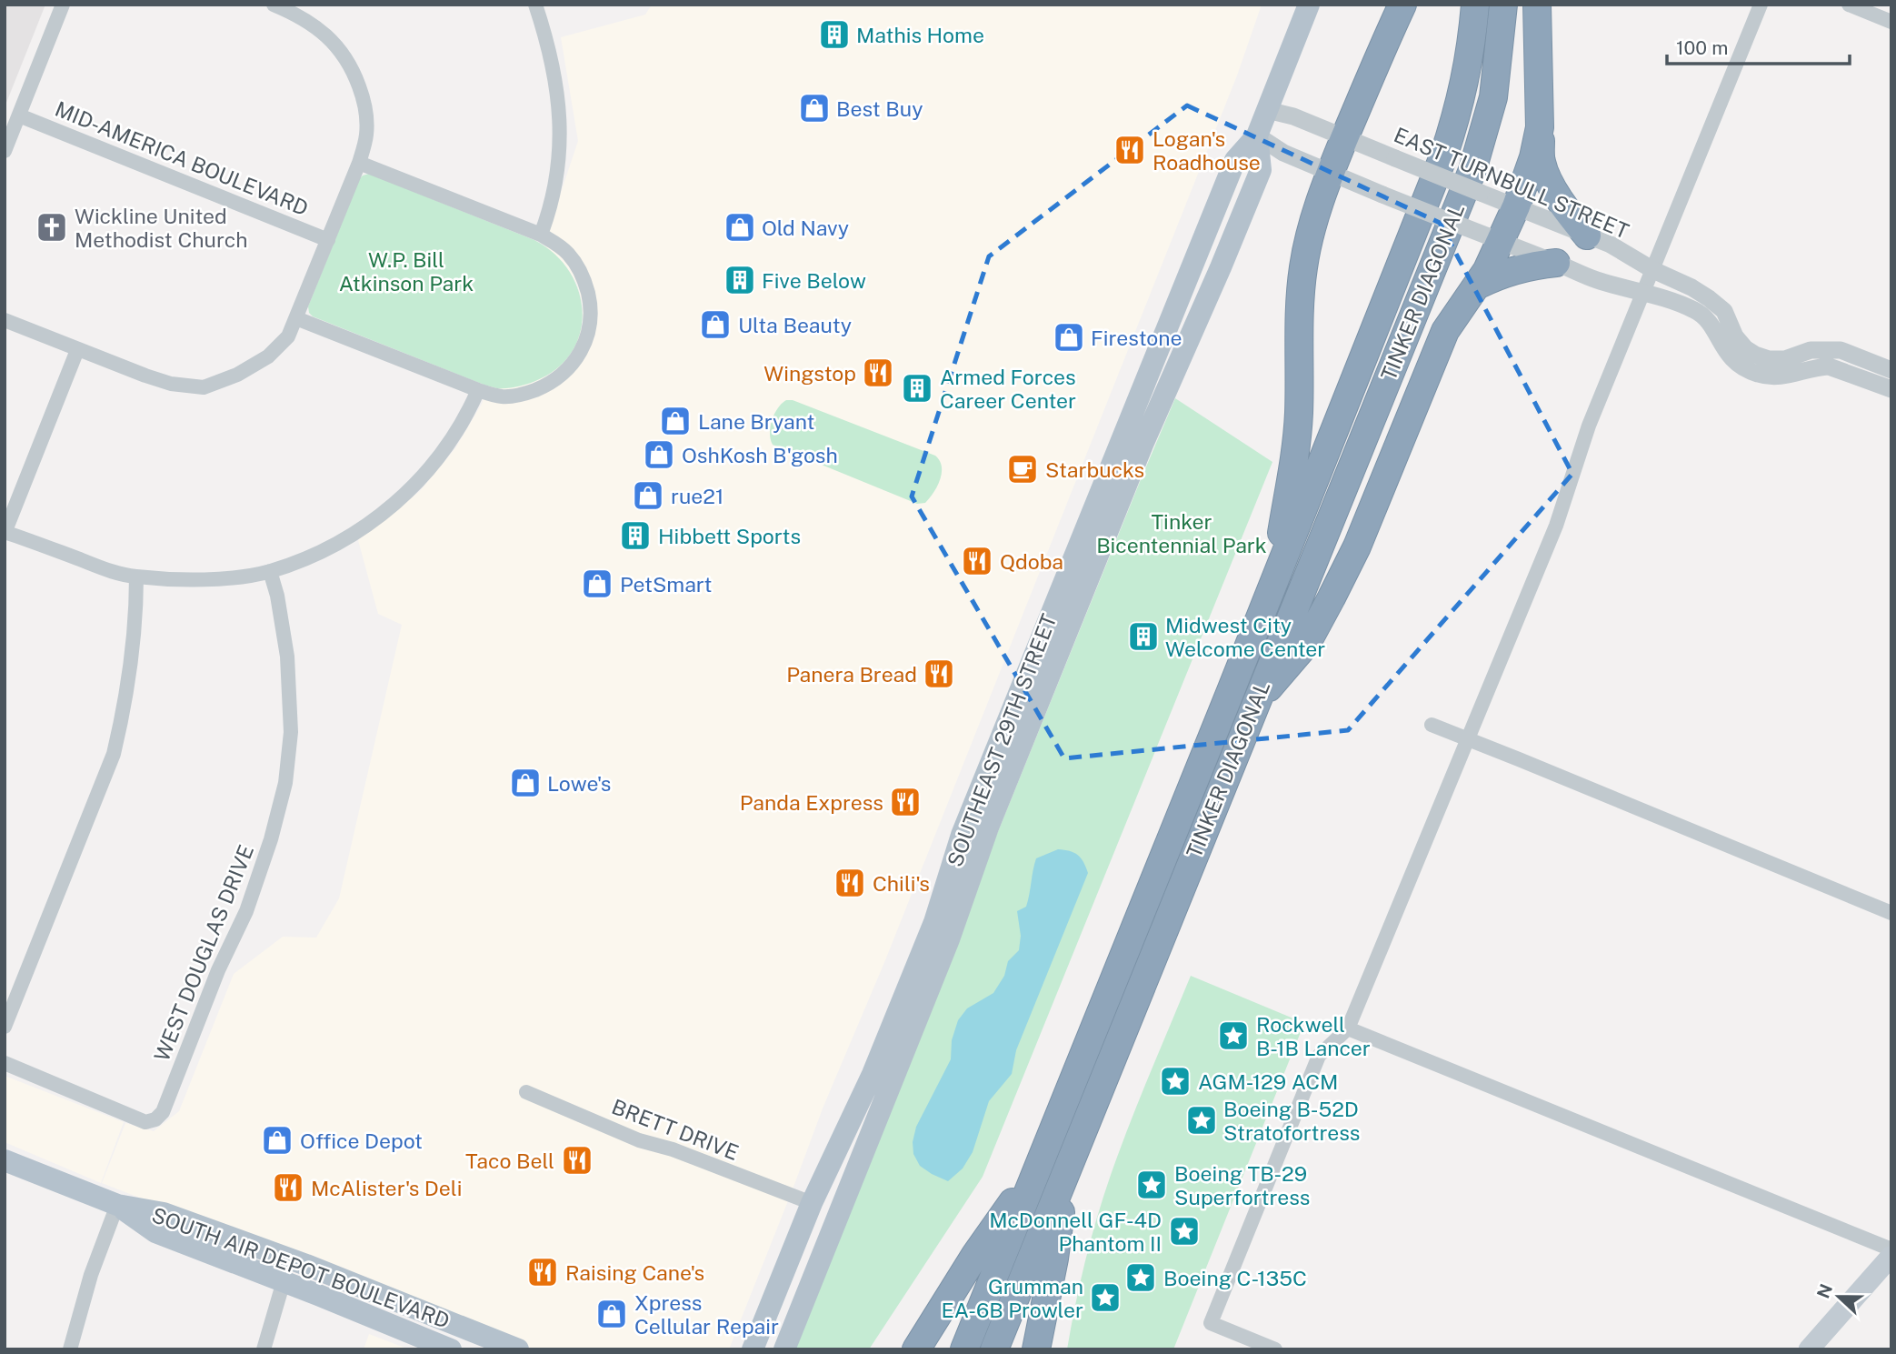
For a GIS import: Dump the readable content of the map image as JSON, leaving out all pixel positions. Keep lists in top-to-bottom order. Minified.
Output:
{"streets":{"highway":["TINKER DIAGONAL"],"main road":["SOUTHEAST 29TH STREET","SOUTH AIR DEPOT BOULEVARD"],"street":["MID-AMERICA BOULEVARD","EAST TURNBULL STREET","WEST DOUGLAS DRIVE","BRETT DRIVE"]},"crossings":[["EAST TURNBULL STREET","SOUTHEAST 29TH STREET"],["SOUTHEAST 29TH STREET","BRETT DRIVE"]],"parks":["W.P. Bill Atkinson Park","Tinker Bicentennial Park"],"places":{"building":["Mathis Home","Five Below","Armed Forces Career Center","Hibbett Sports","Midwest City Welcome Center"],"shop":["Best Buy","Old Navy","Ulta Beauty","Firestone","Lane Bryant","OshKosh B'gosh","rue21","PetSmart","Lowe's","Office Depot","Xpress Cellular Repair"],"restaurant":["Logan's Roadhouse","Wingstop","Qdoba","Panera Bread","Panda Express","Chili's","Taco Bell","McAlister's Deli","Raising Cane's"],"church":["Wickline United Methodist Church"],"cafe":["Starbucks"],"place":["Rockwell B-1B Lancer","AGM-129 ACM","Boeing B-52D Stratofortress","Boeing TB-29 Superfortress","McDonnell GF-4D Phantom II","Boeing C-135C","Grumman EA-6B Prowler"]},"scale_bar":"100 m","north":"left"}
